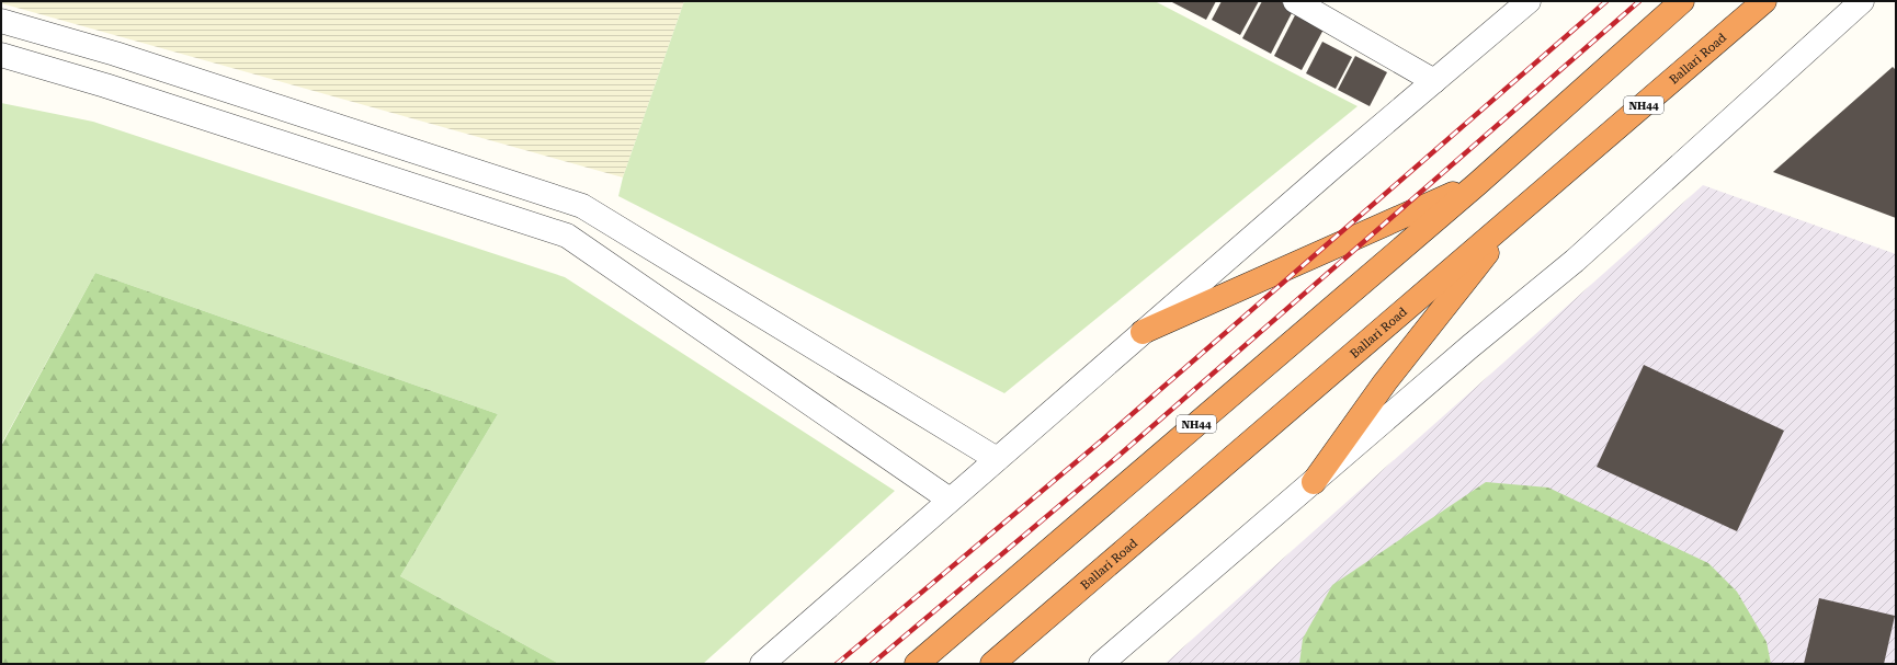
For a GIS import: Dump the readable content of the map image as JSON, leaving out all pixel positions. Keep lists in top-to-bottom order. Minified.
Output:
{"streets":{"highway":["Ballari Road","NH44"]}}
